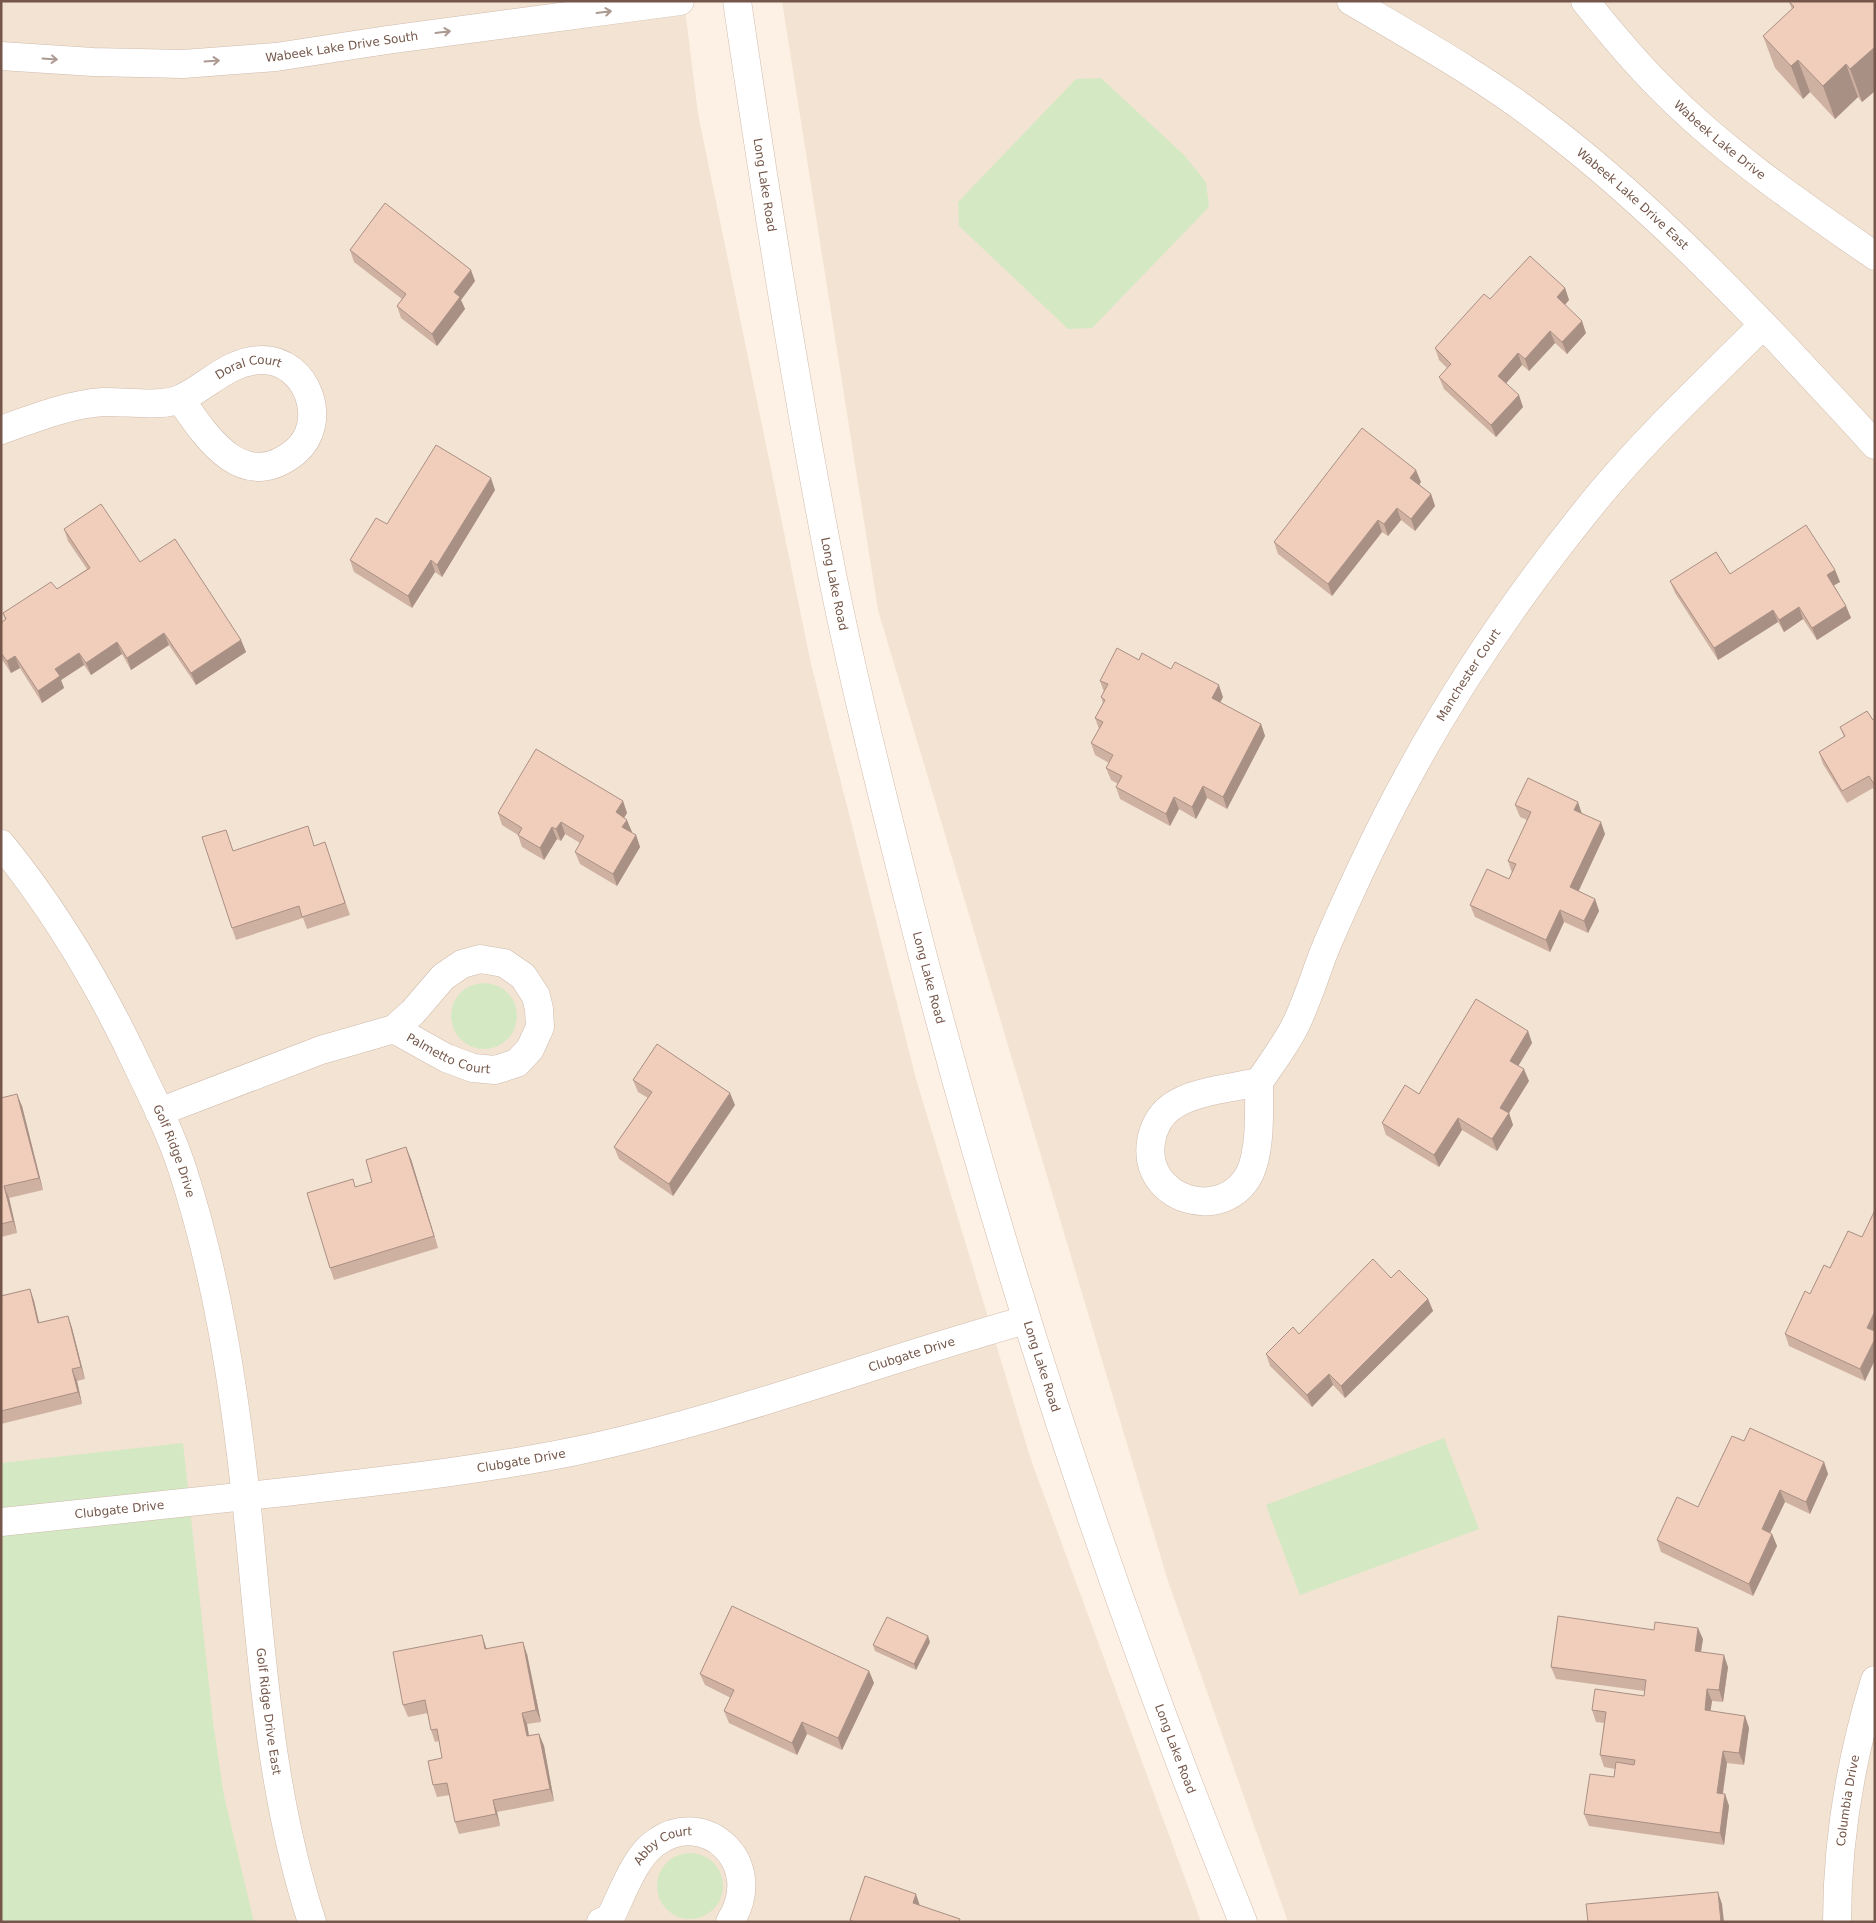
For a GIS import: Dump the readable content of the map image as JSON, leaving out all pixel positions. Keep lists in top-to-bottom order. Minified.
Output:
{"streets":{"street":["Wabeek Lake Drive South","Wabeek Lake Drive","Long Lake Road","Wabeek Lake Drive East","Doral Court","Manchester Court","Palmetto Court","Golf Ridge Drive","Clubgate Drive","Golf Ridge Drive East","Columbia Drive","Abby Court"]},"crossings":[["Long Lake Road","Clubgate Drive"],["Wabeek Lake Drive East","Manchester Court"],["Palmetto Court","Golf Ridge Drive"],["Golf Ridge Drive","Clubgate Drive"],["Golf Ridge Drive","Golf Ridge Drive East"],["Clubgate Drive","Golf Ridge Drive East"]],"one_way":["Wabeek Lake Drive South"]}
